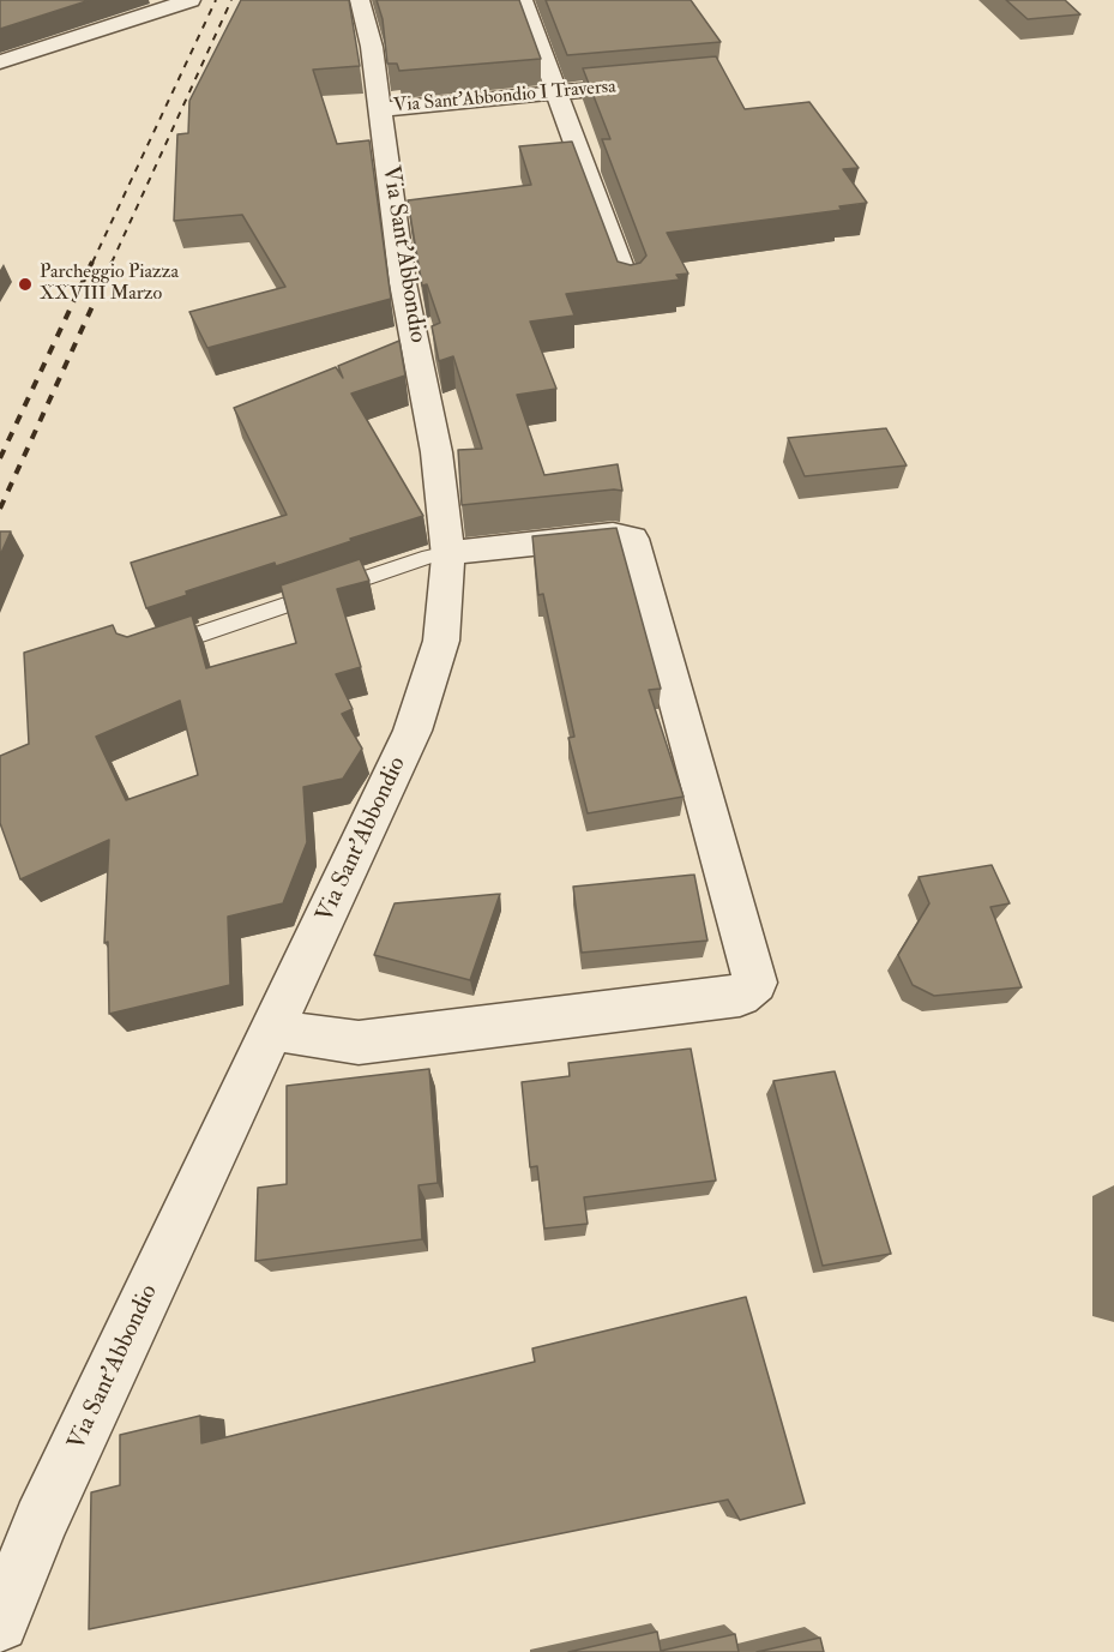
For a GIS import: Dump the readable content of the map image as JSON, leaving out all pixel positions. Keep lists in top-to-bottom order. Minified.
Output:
{"streets":{"street":["Via Sant'Abbondio I Traversa","Via Sant'Abbondio"]},"crossings":[["Via Sant'Abbondio I Traversa","Via Sant'Abbondio"]],"places":["Parcheggio Piazza XXVIII Marzo"]}
